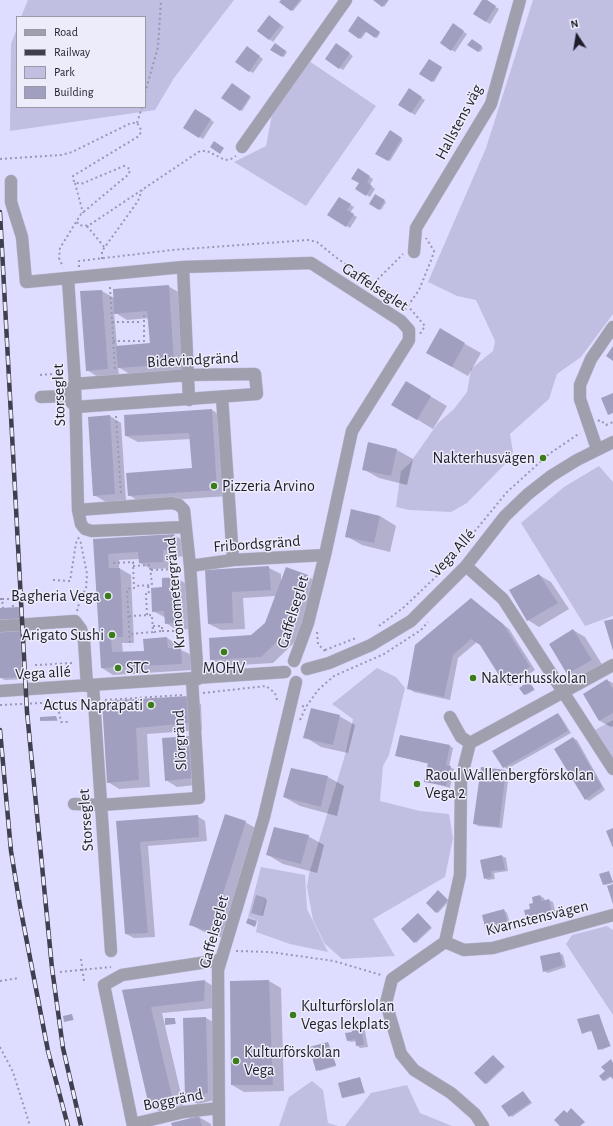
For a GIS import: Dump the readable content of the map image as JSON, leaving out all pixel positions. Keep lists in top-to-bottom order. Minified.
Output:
{"streets":{"street":["Hallstens väg","Gaffelseglet","Bidevindgränd","Storseglet","Fribordsgränd","Vega Allé","Kronometergränd","Vega allé","Slörgränd","Kvarnstensvägen","Boggränd"]},"crossings":[["Gaffelseglet","Storseglet"],["Gaffelseglet","Fribordsgränd"],["Gaffelseglet","Vega Allé"],["Gaffelseglet","Boggränd"],["Bidevindgränd","Storseglet"],["Storseglet","Vega Allé"],["Storseglet","Kronometergränd"],["Storseglet","Vega allé"],["Storseglet","Slörgränd"],["Fribordsgränd","Kronometergränd"],["Vega Allé","Kronometergränd"],["Vega Allé","Vega allé"],["Vega Allé","Slörgränd"],["Kronometergränd","Slörgränd"]],"places":["Nakterhusvägen","Pizzeria Arvino","Bagheria Vega","Arigato Sushi","MOHV","STC","Nakterhusskolan","Actus Naprapati","Raoul Wallenbergförskolan Vega 2","Kulturförslolan Vegas lekplats","Kulturförskolan Vega"],"legend":["Road","Railway","Park","Building"],"north":"top"}
